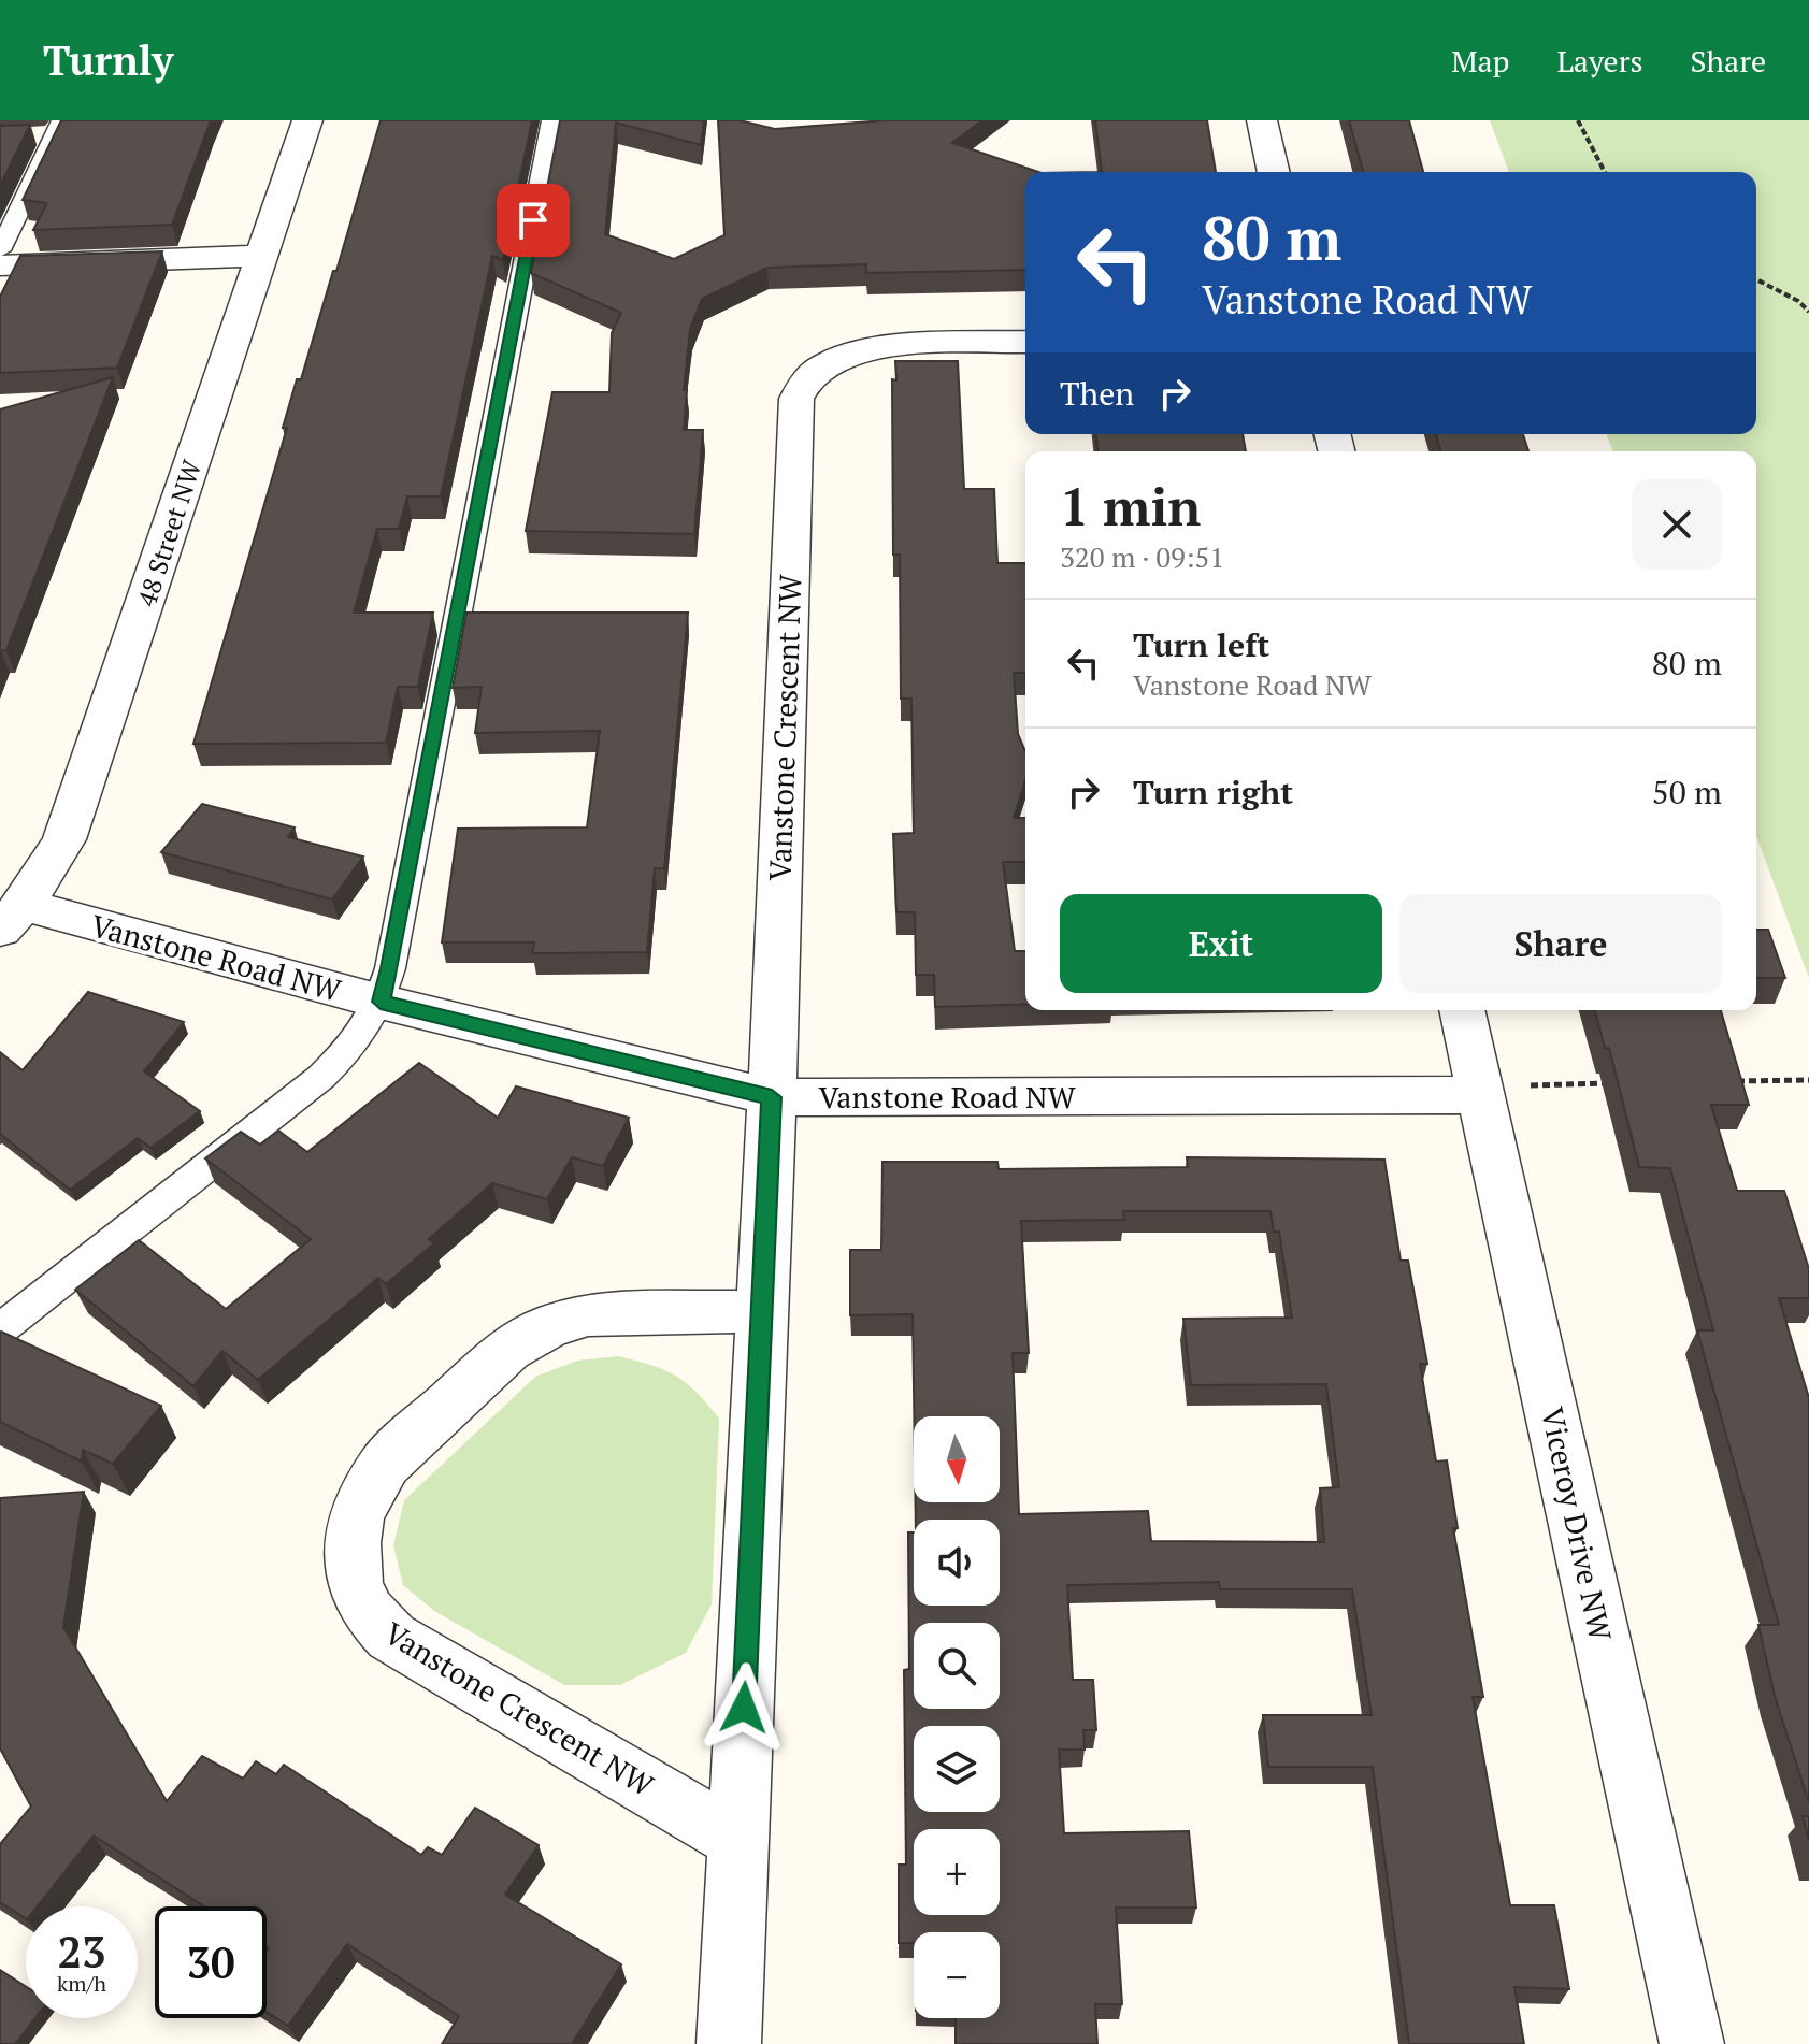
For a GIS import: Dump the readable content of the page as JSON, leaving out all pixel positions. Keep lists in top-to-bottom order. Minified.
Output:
{"streets":{"street":["48 Street NW","Vanstone Crescent NW","Vanstone Road NW","Viceroy Drive NW"]},"crossings":[["48 Street NW","Vanstone Road NW"],["Vanstone Crescent NW","Vanstone Road NW"],["Vanstone Road NW","Viceroy Drive NW"]],"north":"bottom","page":{"header":"Turnly","nav":["Map","Layers","Share"],"turn":["80 m","Vanstone Road NW"],"then":"Then","heading":["1 min","320 m · 09:51"],"list":[{"name":"Turn left","note":"Vanstone Road NW","value":"80 m"},{"name":"Turn right","value":"50 m"}],"buttons":["Exit","Share"],"map_buttons":["+","−"],"speed":"23 km/h","limit":"30"}}
